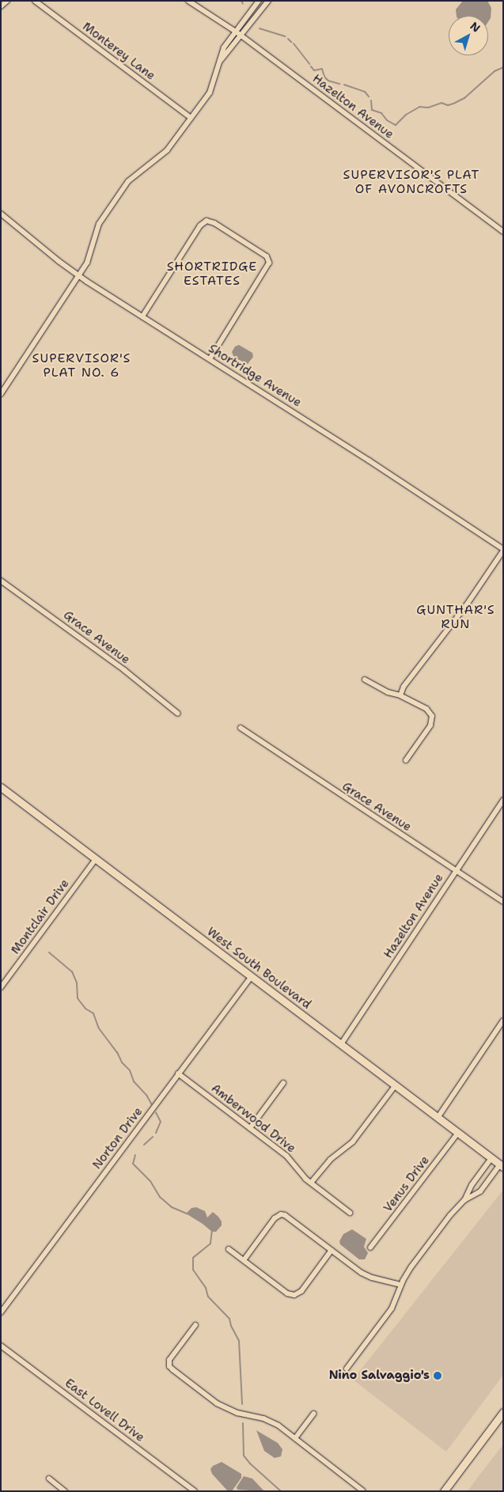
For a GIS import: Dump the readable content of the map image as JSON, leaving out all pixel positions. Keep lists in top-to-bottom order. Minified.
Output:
{"streets":{"street":["Monterey Lane","Hazelton Avenue","Shortridge Avenue","Grace Avenue","Montclair Drive","West South Boulevard","Amberwood Drive","Norton Drive","Venus Drive","East Lovell Drive"]},"crossings":[["Hazelton Avenue","Grace Avenue"],["Hazelton Avenue","West South Boulevard"],["Montclair Drive","West South Boulevard"],["West South Boulevard","Norton Drive"],["West South Boulevard","Venus Drive"],["Amberwood Drive","Norton Drive"]],"districts":["SUPERVISOR'S PLAT OF AVONCROFTS","SHORTRIDGE ESTATES","SUPERVISOR'S PLAT NO. 6","GUNTHAR'S RUN"],"places":["Nino Salvaggio's"],"north":"top right"}
